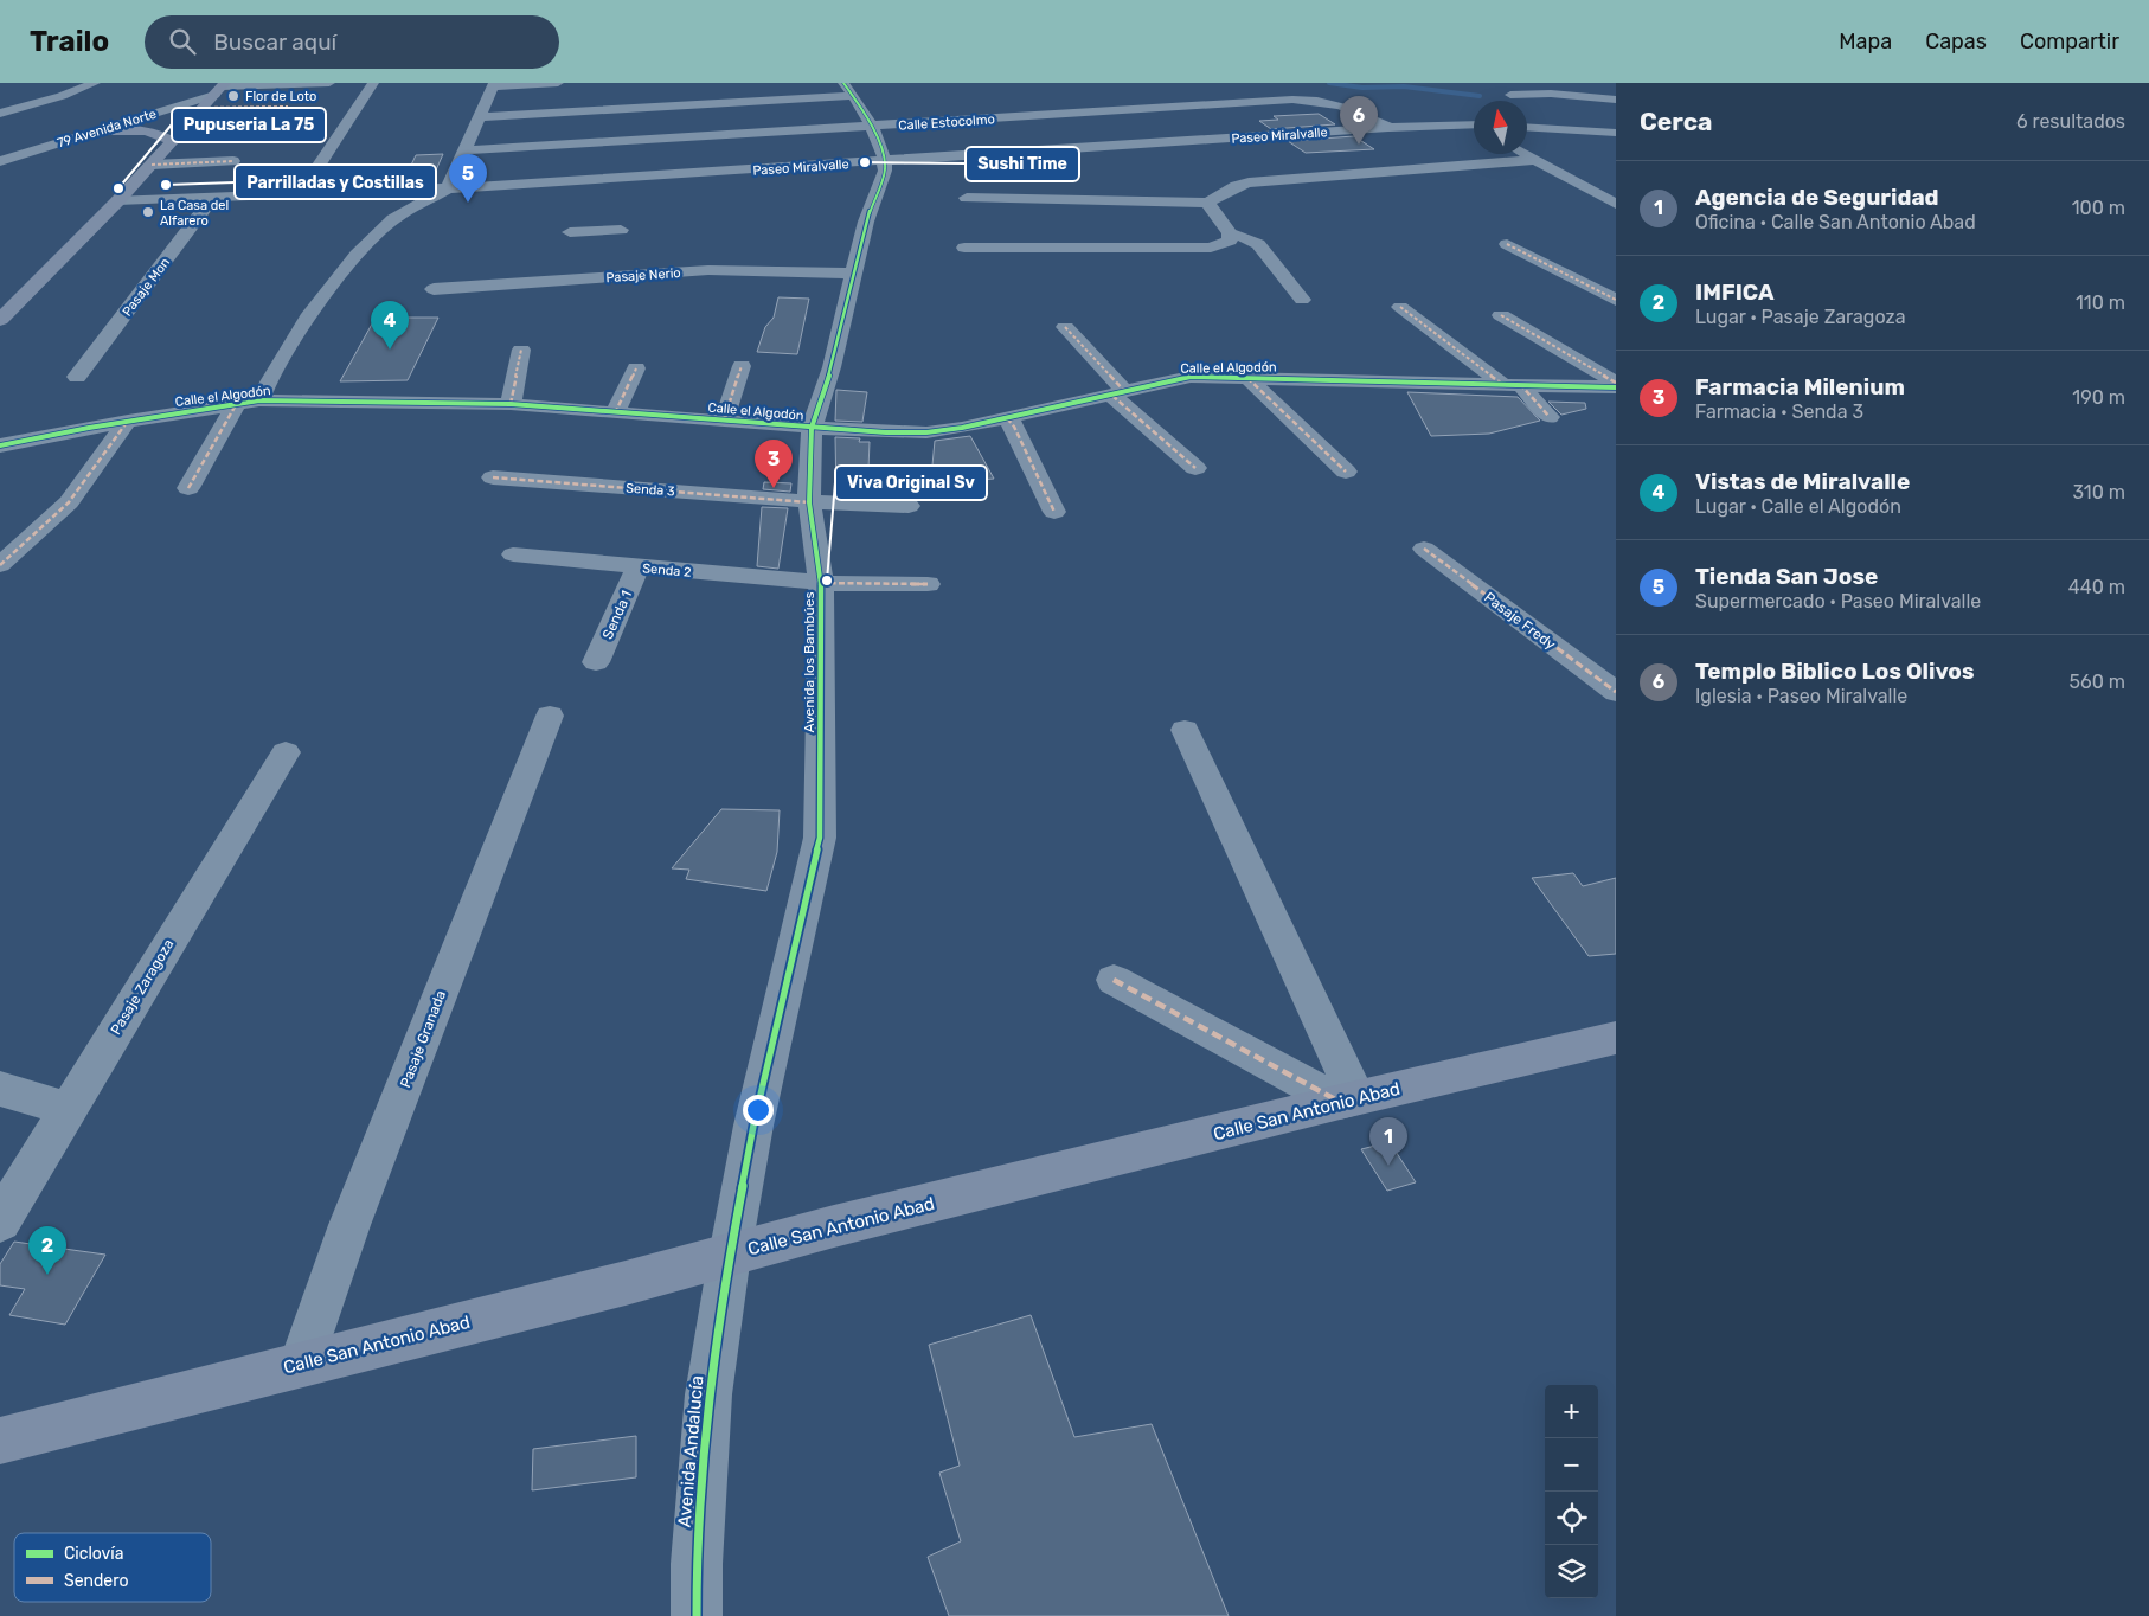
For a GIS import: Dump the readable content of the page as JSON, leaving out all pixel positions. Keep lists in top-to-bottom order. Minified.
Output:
{"streets":{"main road":["Calle San Antonio Abad"],"street":["Calle Estocolmo","79 Avenida Norte","Paseo Miralvalle","Pasaje Nerio","Pasaje Mon","Calle el Algodón","Senda 3","Senda 2","Senda 1","Pasaje Fredy","Avenida los Bambúes","Pasaje Zaragoza","Pasaje Granada","Avenida Andalucía"]},"crossings":[["Calle Estocolmo","Paseo Miralvalle"],["Paseo Miralvalle","Pasaje Mon"],["Paseo Miralvalle","Avenida los Bambúes"],["Pasaje Nerio","Avenida los Bambúes"],["Calle el Algodón","Avenida los Bambúes"],["Senda 3","Avenida los Bambúes"],["Senda 2","Senda 1"],["Senda 2","Avenida los Bambúes"],["Avenida los Bambúes","Calle San Antonio Abad"],["Avenida los Bambúes","Avenida Andalucía"],["Pasaje Granada","Calle San Antonio Abad"],["Calle San Antonio Abad","Avenida Andalucía"]],"places":["Flor de Loto","Sushi Time","Parrilladas y Costillas","Pupuseria La 75","La Casa del Alfarero","Viva Original Sv"],"legend":["Ciclovía","Sendero"],"north":"top","page":{"header":"Trailo","search":"Buscar aquí","nav":["Mapa","Capas","Compartir"],"heading":["Cerca","6 resultados"],"pins":["6","5","4","3","1","2"],"list":[{"mark":"1","name":"Agencia de Seguridad","note":"Oficina · Calle San Antonio Abad","value":"100 m"},{"mark":"2","name":"IMFICA","note":"Lugar · Pasaje Zaragoza","value":"110 m"},{"mark":"3","name":"Farmacia Milenium","note":"Farmacia · Senda 3","value":"190 m"},{"mark":"4","name":"Vistas de Miralvalle","note":"Lugar · Calle el Algodón","value":"310 m"},{"mark":"5","name":"Tienda San Jose","note":"Supermercado · Paseo Miralvalle","value":"440 m"},{"mark":"6","name":"Templo Biblico Los Olivos","note":"Iglesia · Paseo Miralvalle","value":"560 m"}],"map_buttons":["+","−"]}}
